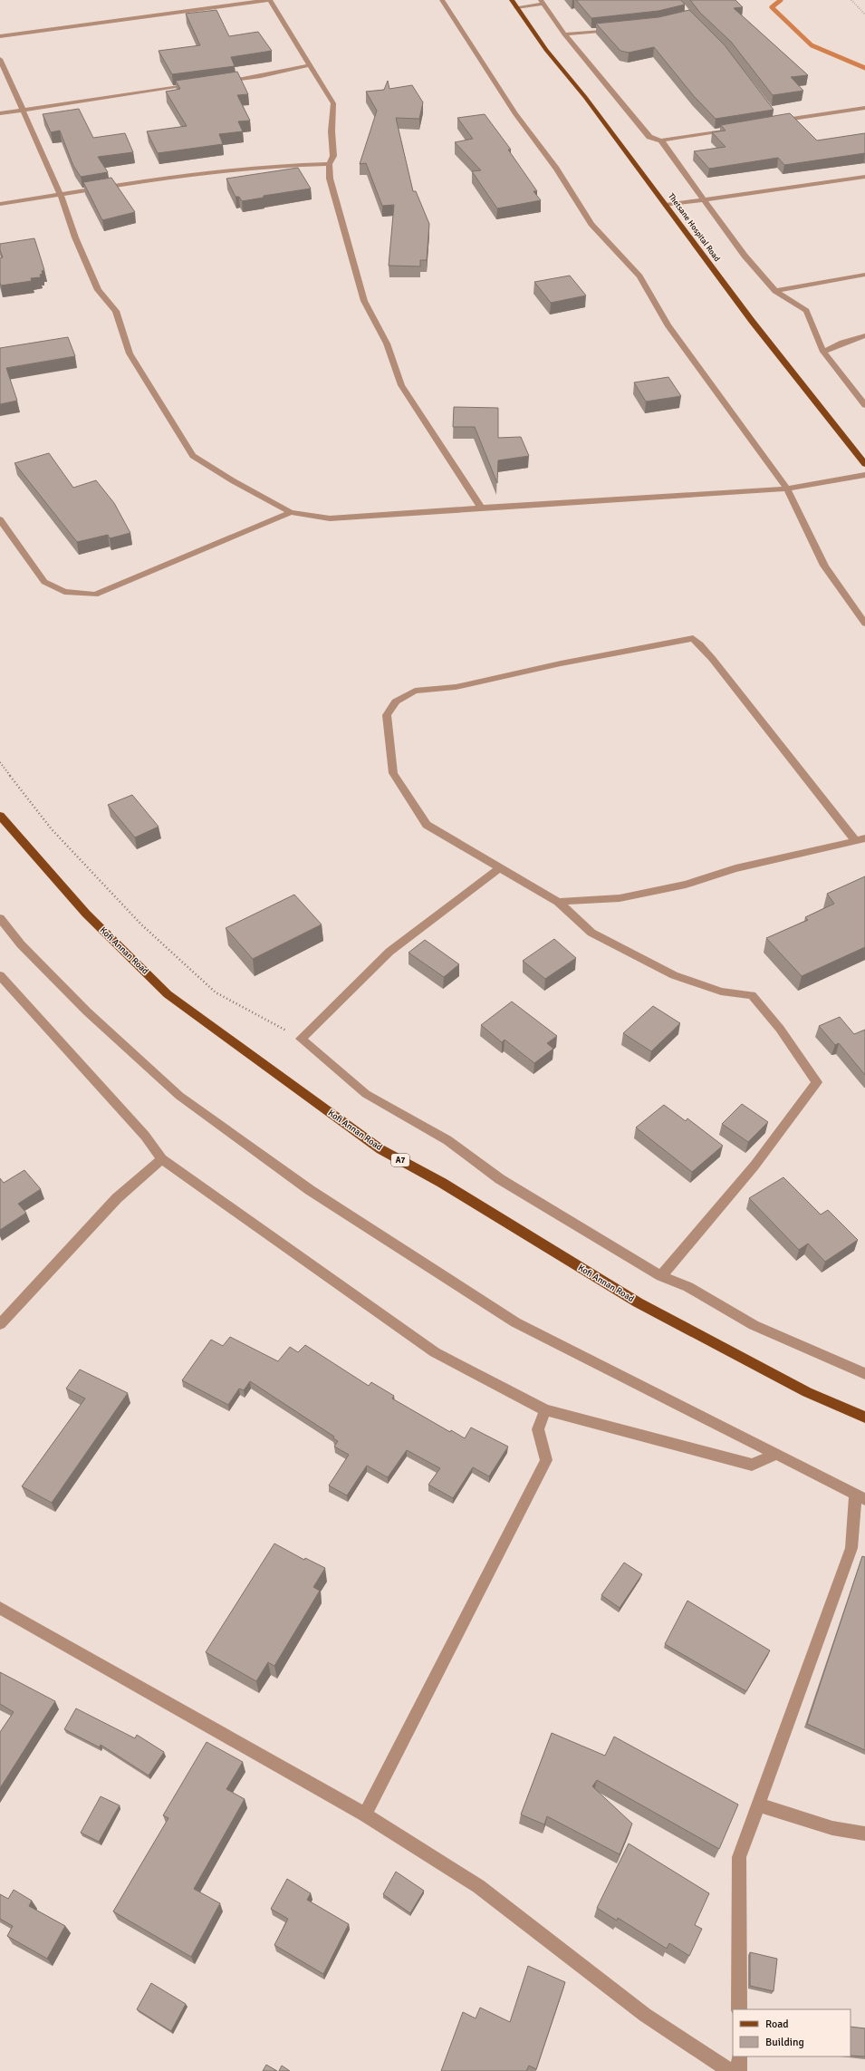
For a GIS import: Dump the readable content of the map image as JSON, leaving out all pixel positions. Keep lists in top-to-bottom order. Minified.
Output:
{"streets":{"main road":["Thetsane Hospital Road","Kofi Annan Road","A7"]},"legend":["Road","Building"]}
